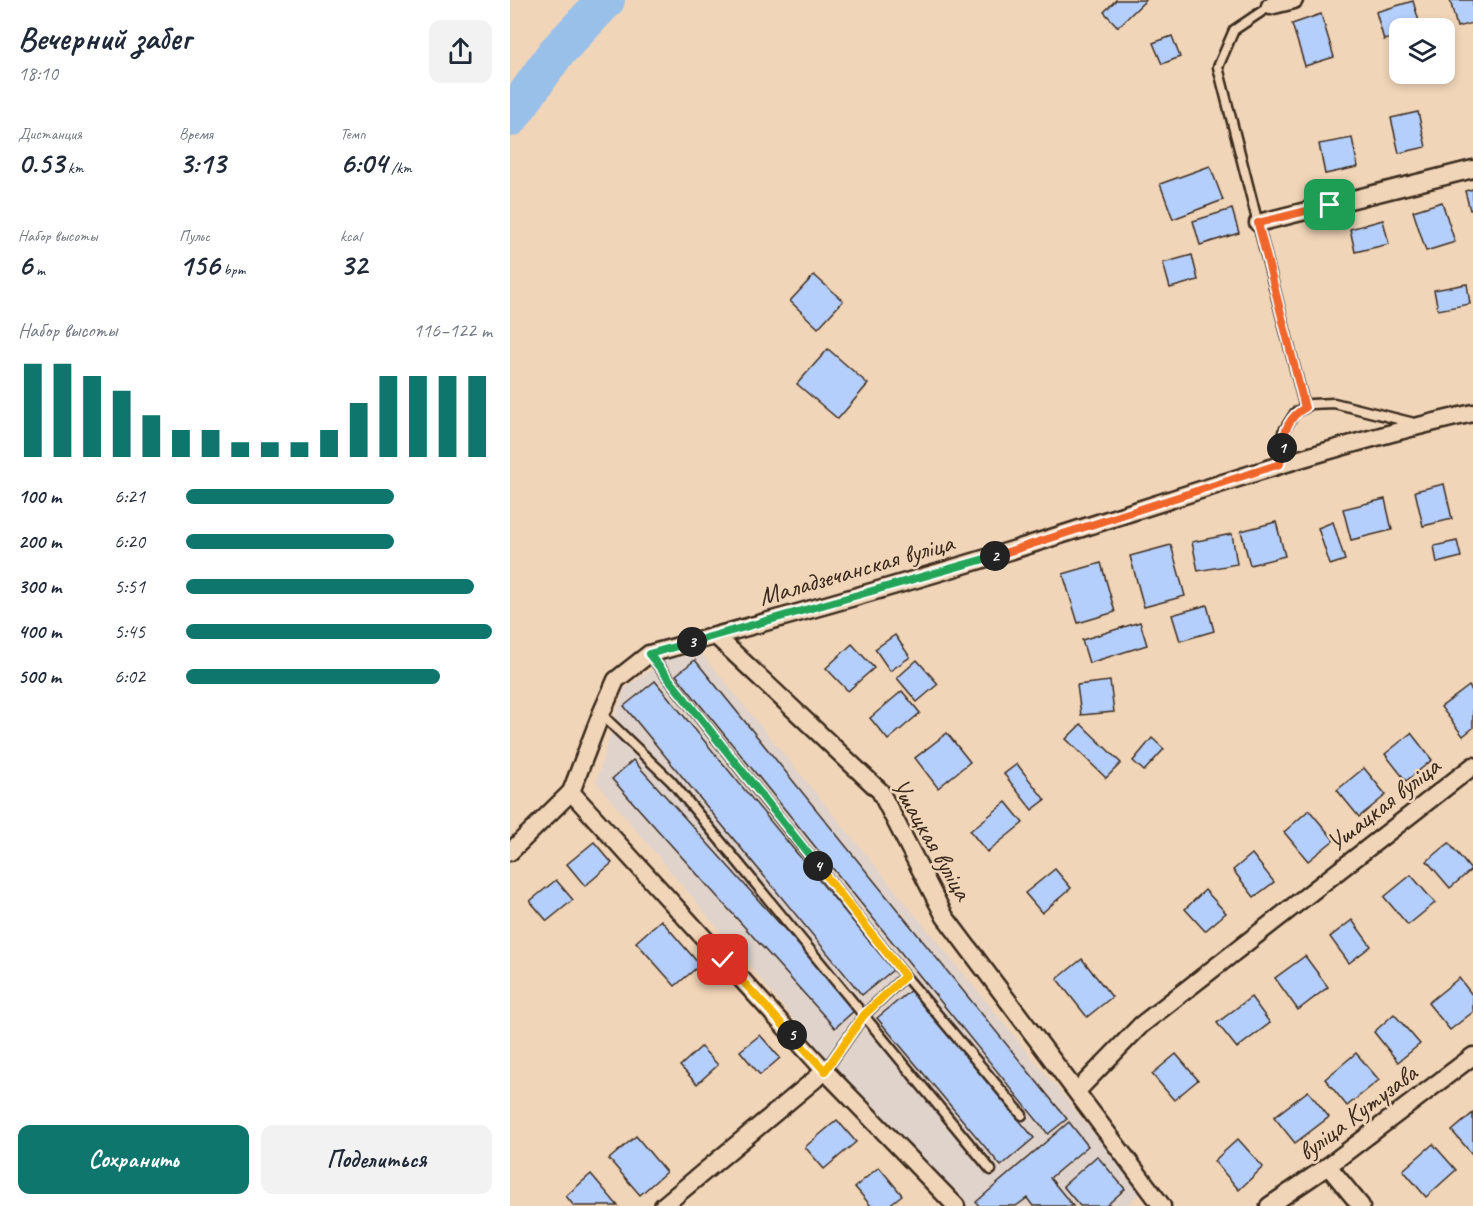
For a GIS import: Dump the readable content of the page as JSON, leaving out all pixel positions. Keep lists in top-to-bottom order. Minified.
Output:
{"streets":{"street":["Маладзечанская вуліца","Ушацкая вуліца","вуліца Кутузава"]},"crossings":[["Маладзечанская вуліца","Ушацкая вуліца"]],"page":{"heading":["Вечерний забег","18:10"],"stats":[["Дистанция","0.53 km"],["Время","3:13"],["Темп","6:04 /km"],["Набор высоты","6 m"],["Пульс","156 bpm"],["kcal","32"]],"chart":["Набор высоты","116–122 m"],"pins":["1","2","3","4","5"],"list":[{"name":"100 m","note":"6:21"},{"name":"200 m","note":"6:20"},{"name":"300 m","note":"5:51"},{"name":"400 m","note":"5:45"},{"name":"500 m","note":"6:02"}],"buttons":["Сохранить","Поделиться"]}}
